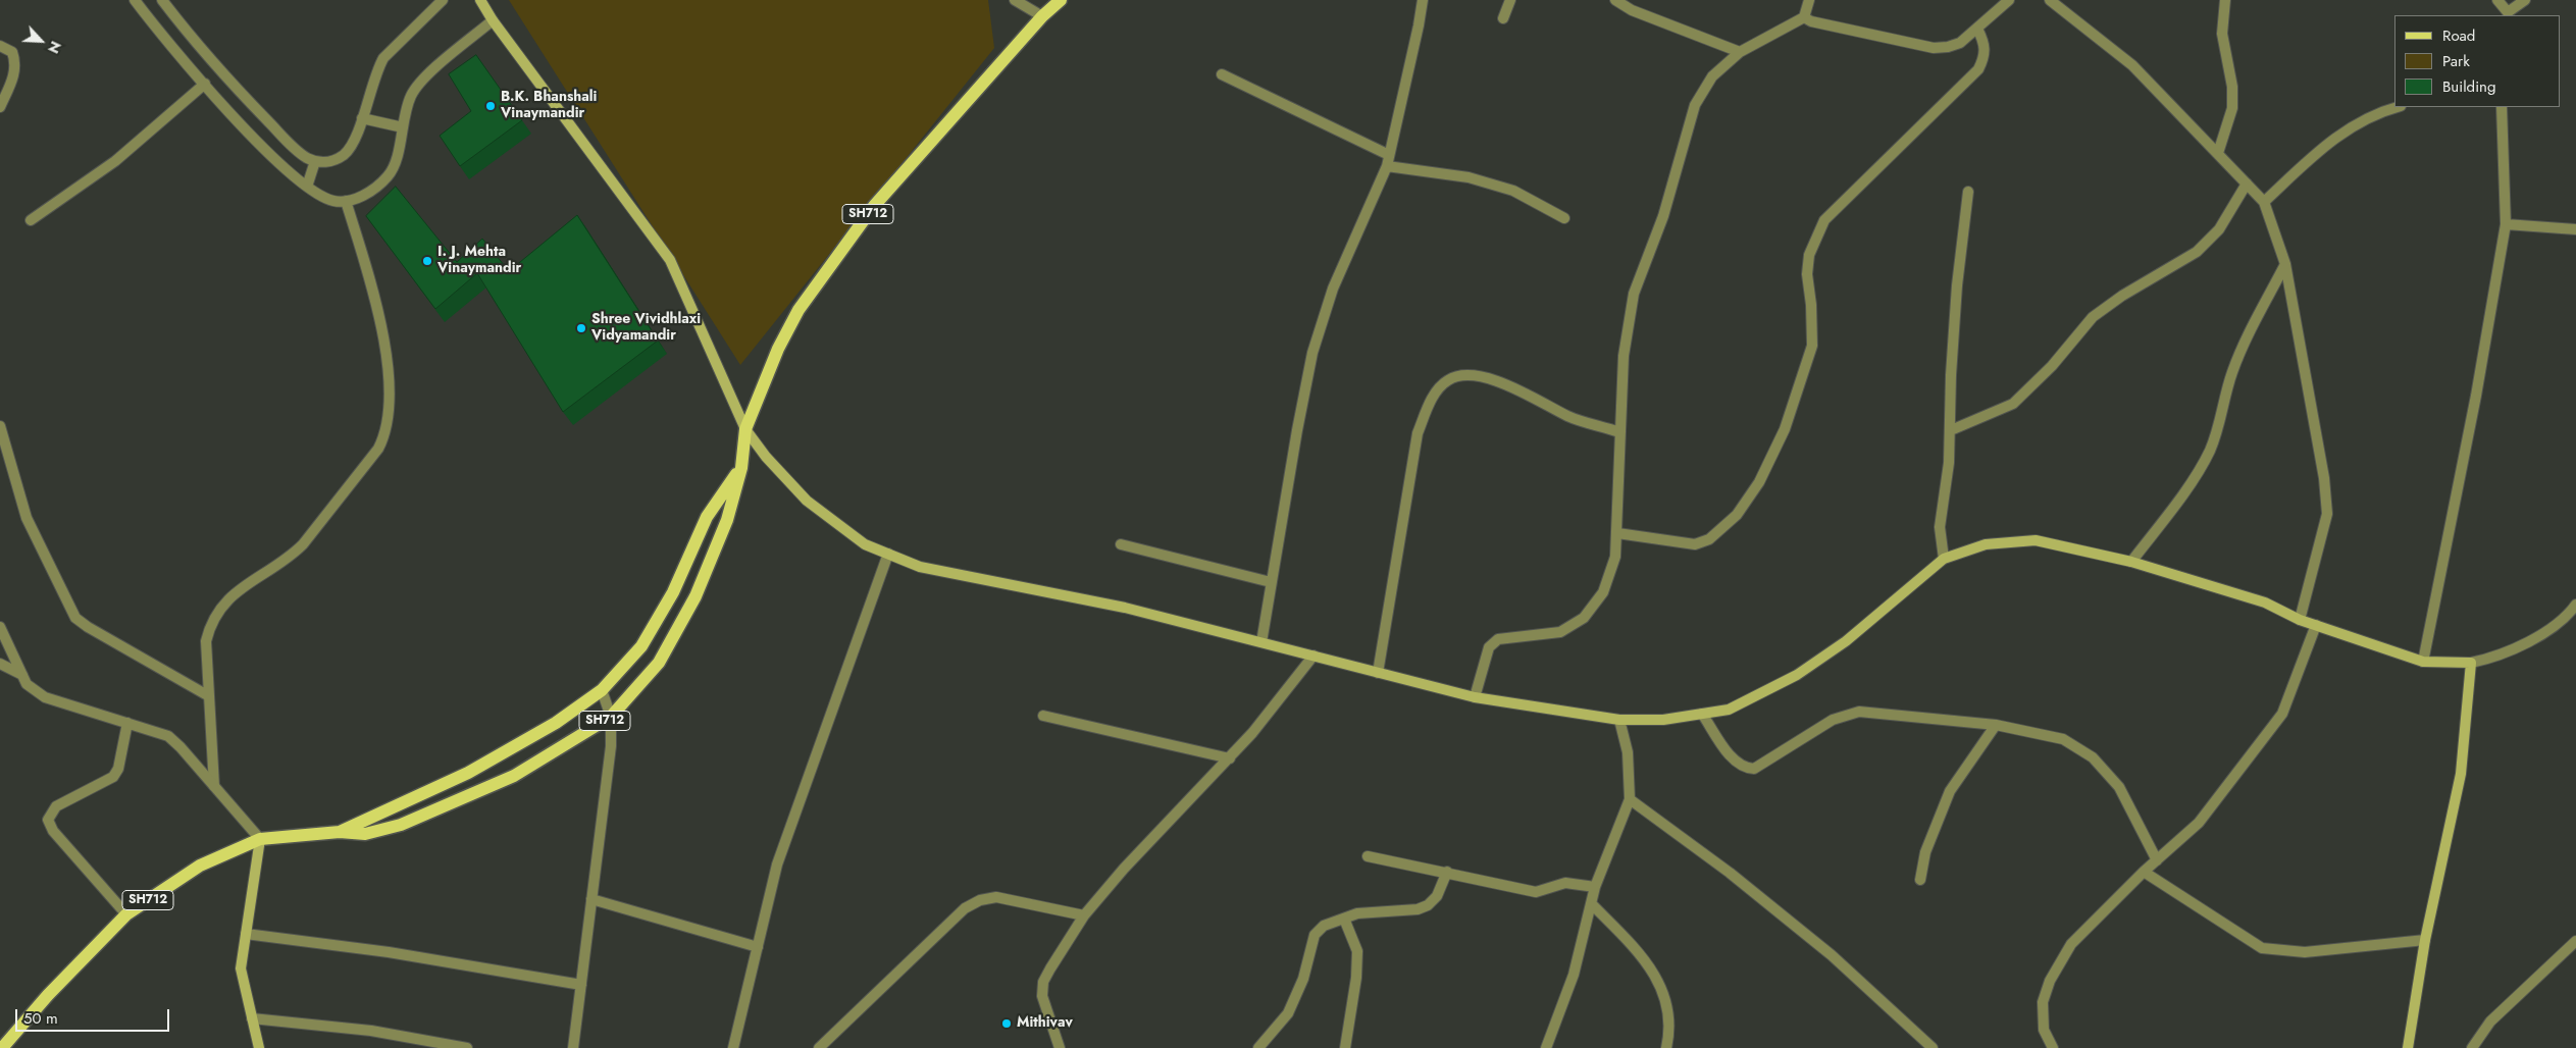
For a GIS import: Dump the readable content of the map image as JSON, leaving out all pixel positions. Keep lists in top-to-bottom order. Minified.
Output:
{"streets":{"main road":["SH712"]},"places":["B.K. Bhanshali Vinaymandir","I. J. Mehta Vinaymandir","Shree Vividhlaxi Vidyamandir","Mithivav"],"legend":["Road","Park","Building"],"scale_bar":"50 m","north":"bottom right"}
